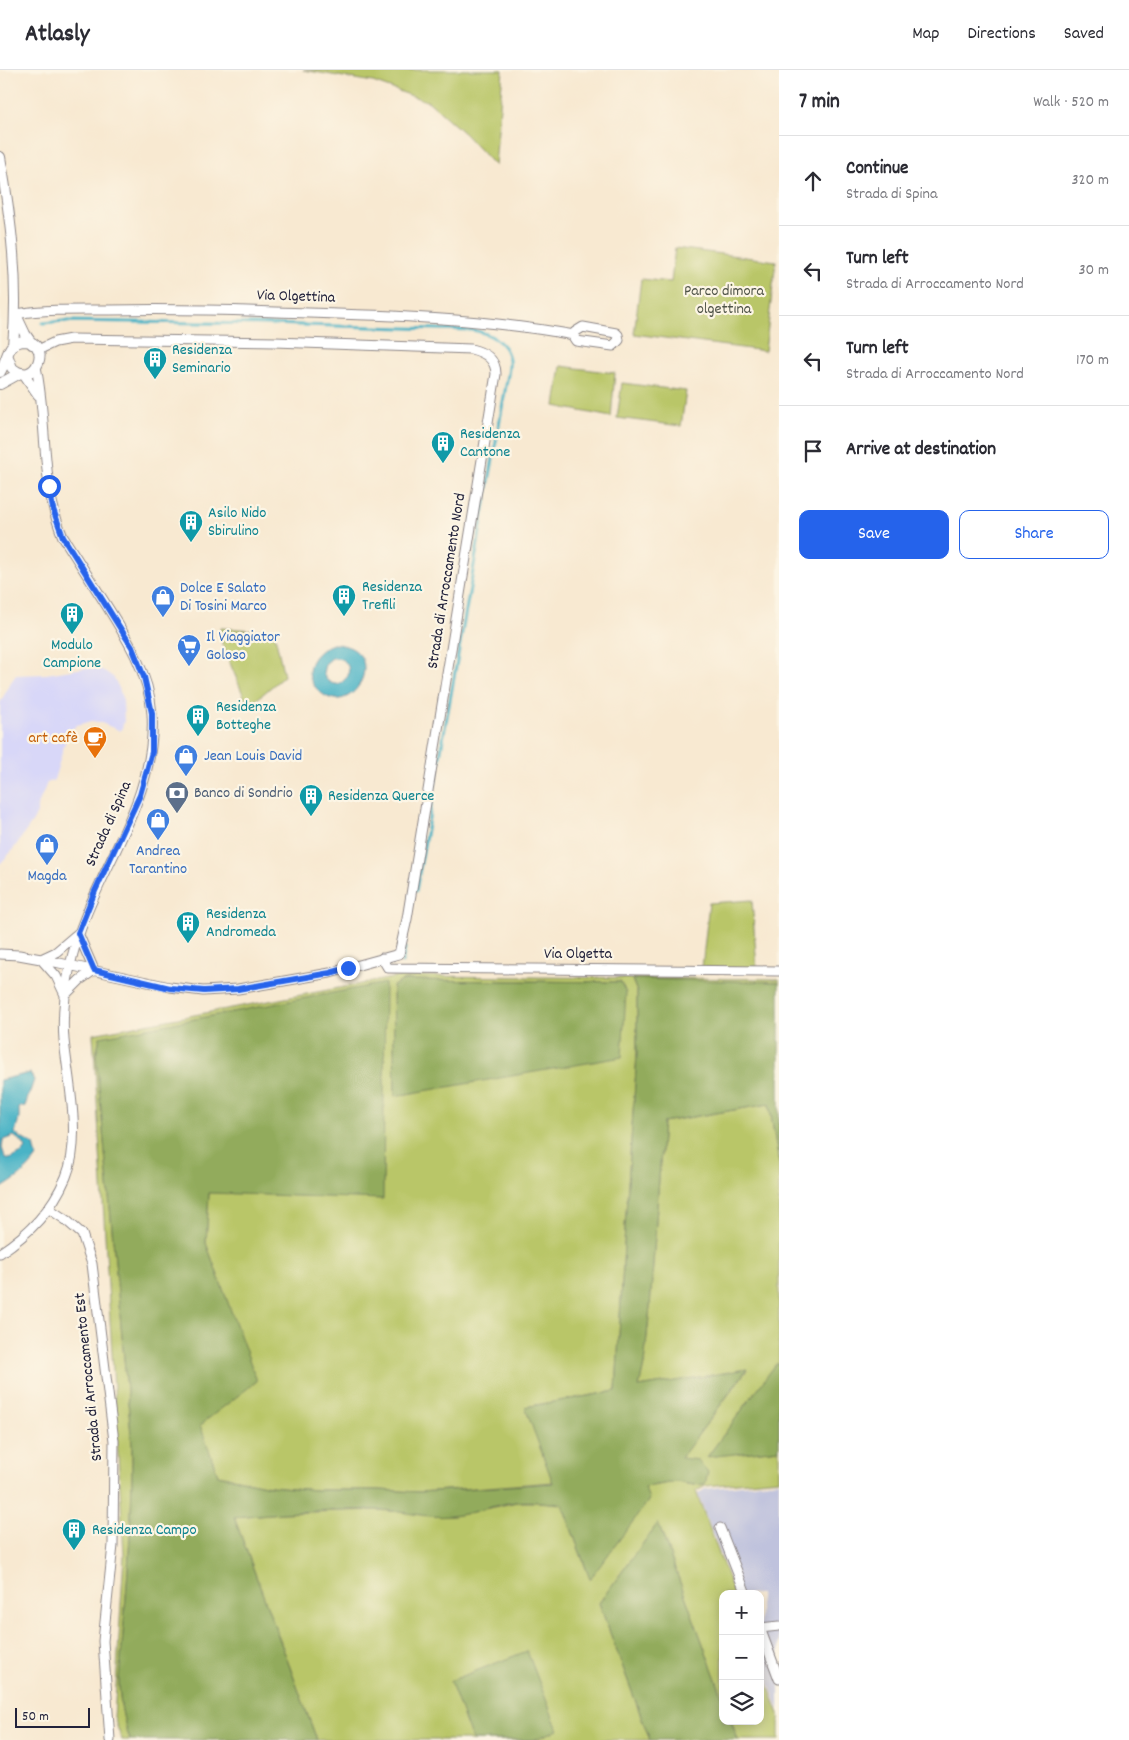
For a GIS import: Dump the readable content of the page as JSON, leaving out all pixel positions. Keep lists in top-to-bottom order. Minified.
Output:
{"streets":{"street":["Via Olgettina","Strada di Arroccamento Nord","Strada di Spina","Via Olgetta","Strada di Arroccamento Est"]},"crossings":[["Strada di Arroccamento Nord","Strada di Spina"],["Strada di Arroccamento Nord","Via Olgetta"],["Strada di Spina","Strada di Arroccamento Est"]],"parks":["Parco dimora olgettina"],"places":{"building":["Residenza Seminario","Residenza Cantone","Asilo Nido Sbirulino","Residenza Trefili","Modulo Campione","Residenza Botteghe","Residenza Querce","Residenza Andromeda","Residenza Campo"],"shop":["Dolce E Salato Di Tosini Marco","Jean Louis David","Andrea Tarantino","Magda"],"supermarket":["Il Viaggiator Goloso"],"cafe":["art cafè"],"bank":["Banco di Sondrio"]},"scale_bar":"50 m","page":{"header":"Atlasly","nav":["Map","Directions","Saved"],"heading":["7 min","Walk · 520 m"],"list":[["Continue","Strada di Spina","320 m"],["Turn left","Strada di Arroccamento Nord","30 m"],["Turn left","Strada di Arroccamento Nord","170 m"],"Arrive at destination"],"buttons":["Save","Share"],"map_buttons":["+","−"],"scale":"50 m"}}
